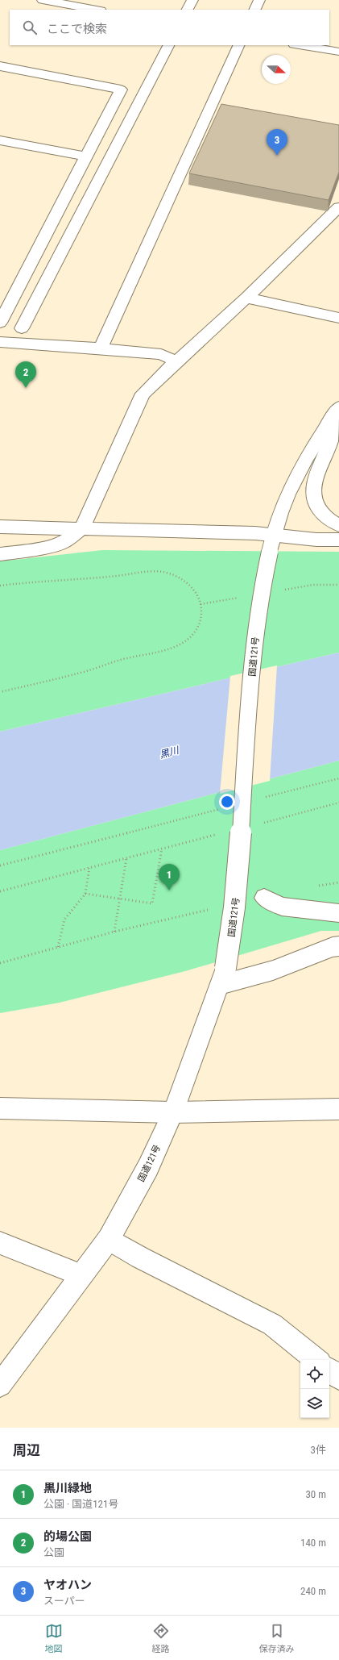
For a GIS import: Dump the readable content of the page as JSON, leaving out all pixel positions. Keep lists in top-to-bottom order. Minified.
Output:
{"streets":{"main road":["国道121号"]},"water":["黒川"],"north":"right","page":{"search":"ここで検索","pins":["3","2","1"],"heading":["周辺","3件"],"list":[{"mark":"1","name":"黒川緑地","note":"公園 · 国道121号","value":"30 m"},{"mark":"2","name":"的場公園","note":"公園","value":"140 m"},{"mark":"3","name":"ヤオハン","note":"スーパー","value":"240 m"}],"nav":["地図","経路","保存済み"]}}
